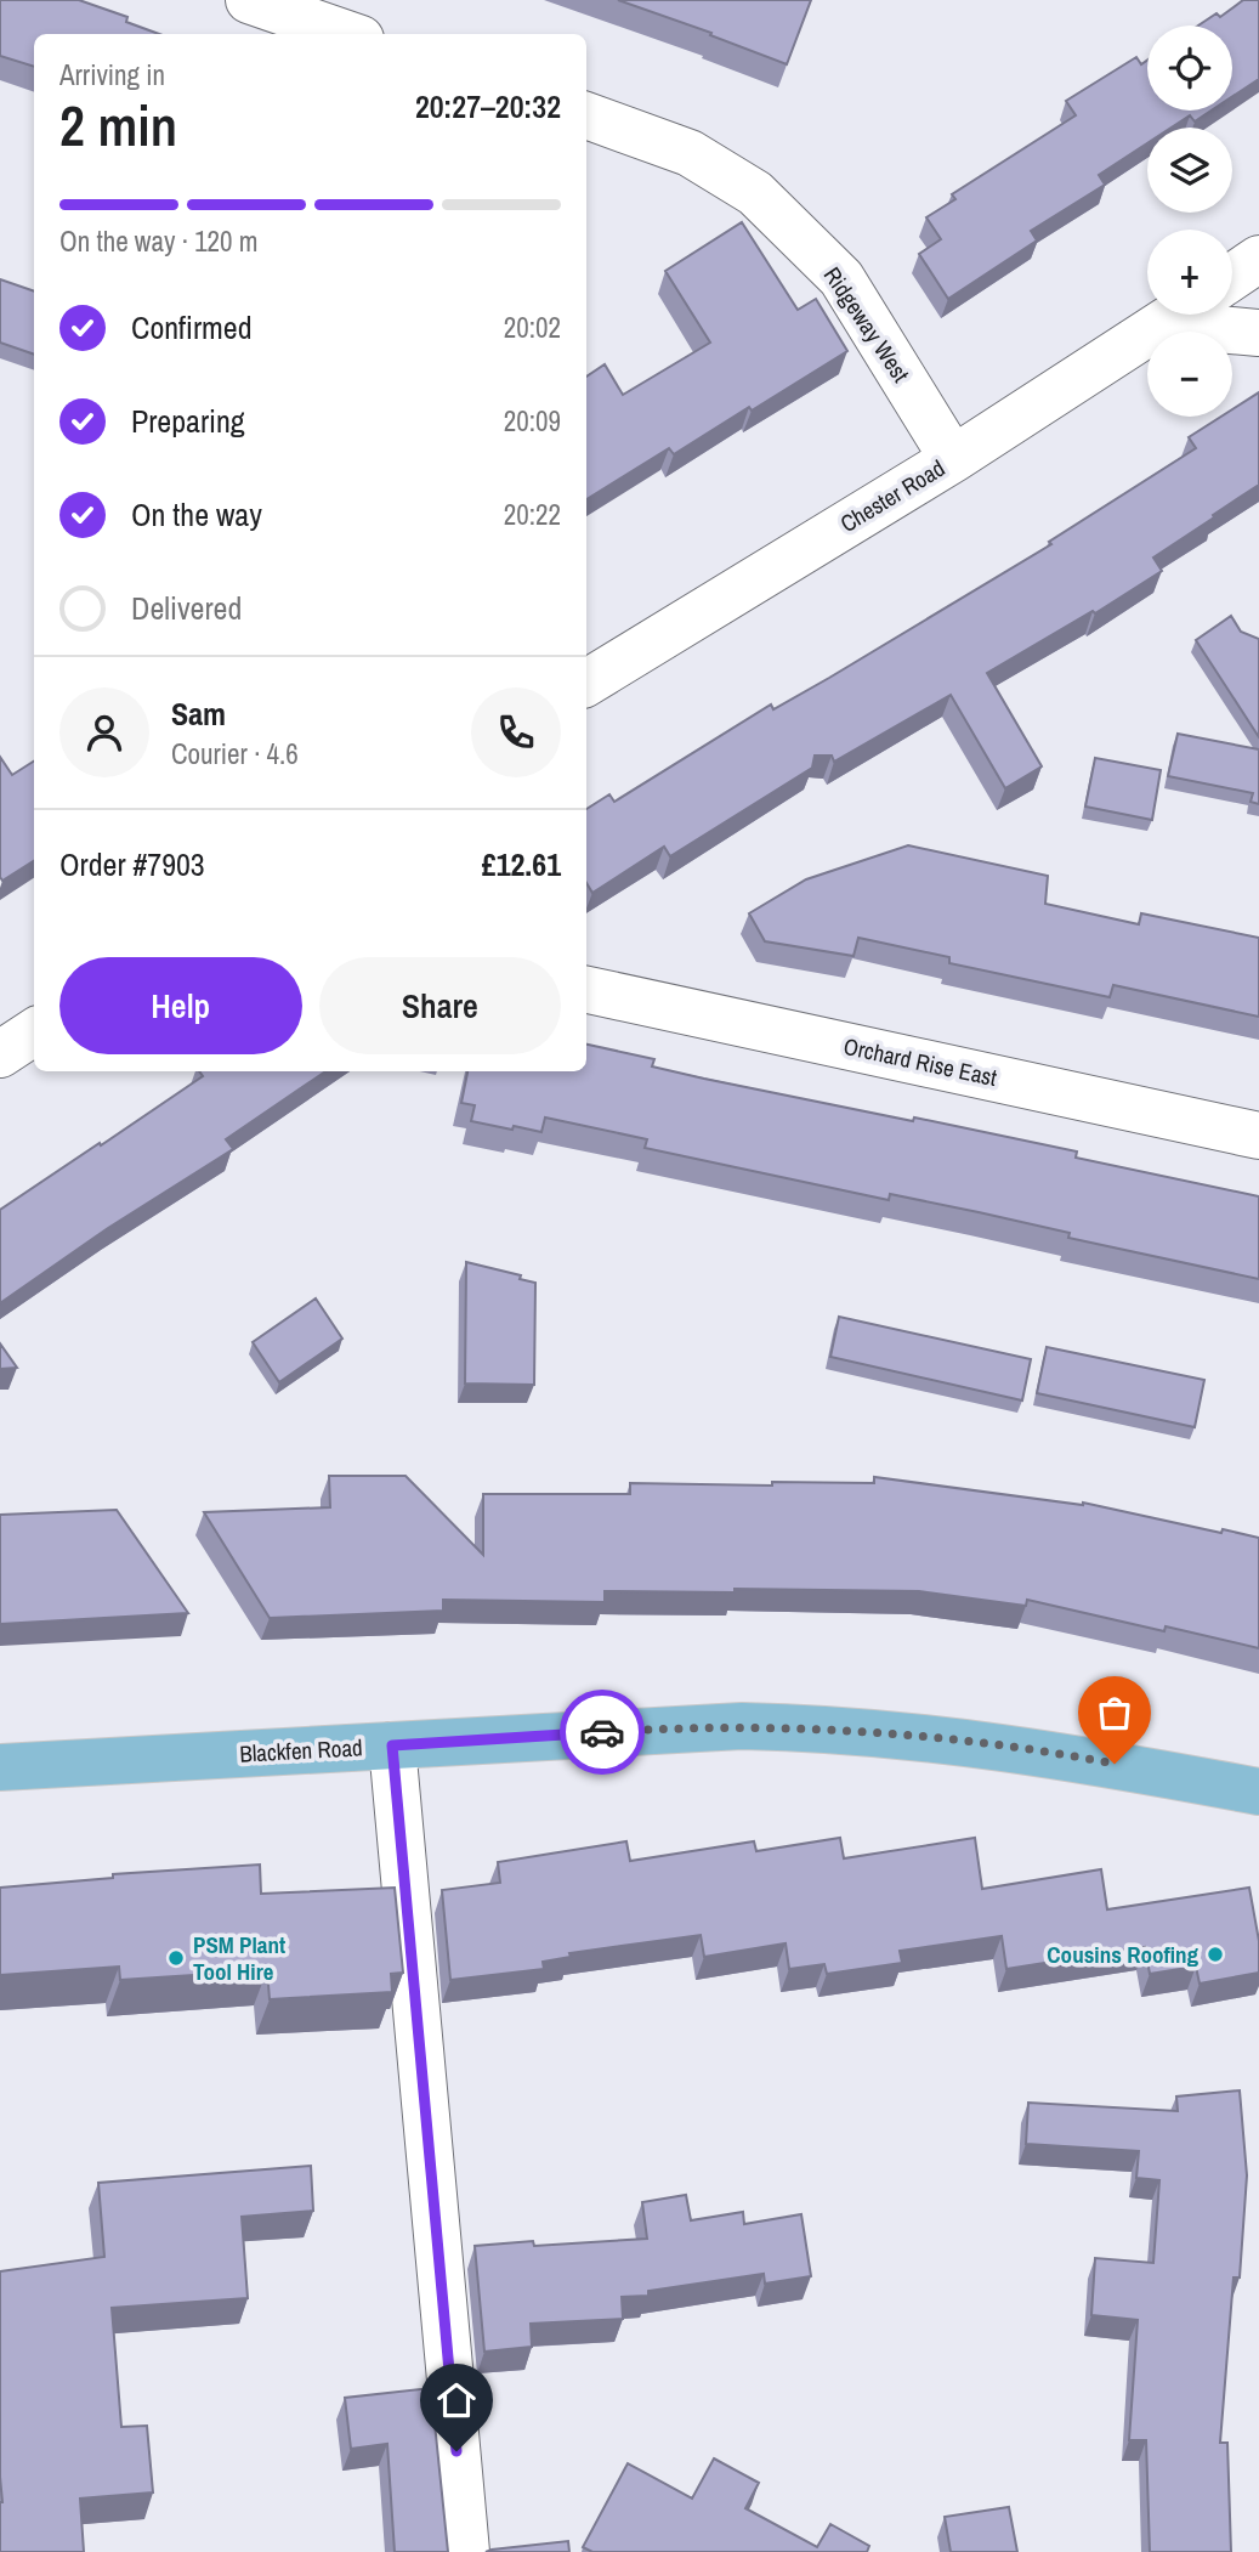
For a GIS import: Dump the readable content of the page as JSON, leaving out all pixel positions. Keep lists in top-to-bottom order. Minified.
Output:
{"streets":{"main road":["Blackfen Road"],"street":["Ridgeway West","Chester Road","Orchard Rise East"]},"crossings":[["Ridgeway West","Chester Road"]],"places":["Cousins Roofing","PSM Plant Tool Hire"],"page":{"map_buttons":["+","−"],"heading":["2 min","Arriving in","20:27–20:32"],"panel":["Sam","Courier · 4.6","Order #7903","£12.61"],"bar":"On the way · 120 m","list":[["Confirmed","20:02"],["Preparing","20:09"],["On the way","20:22"],"Delivered"],"buttons":["Help","Share"]}}
